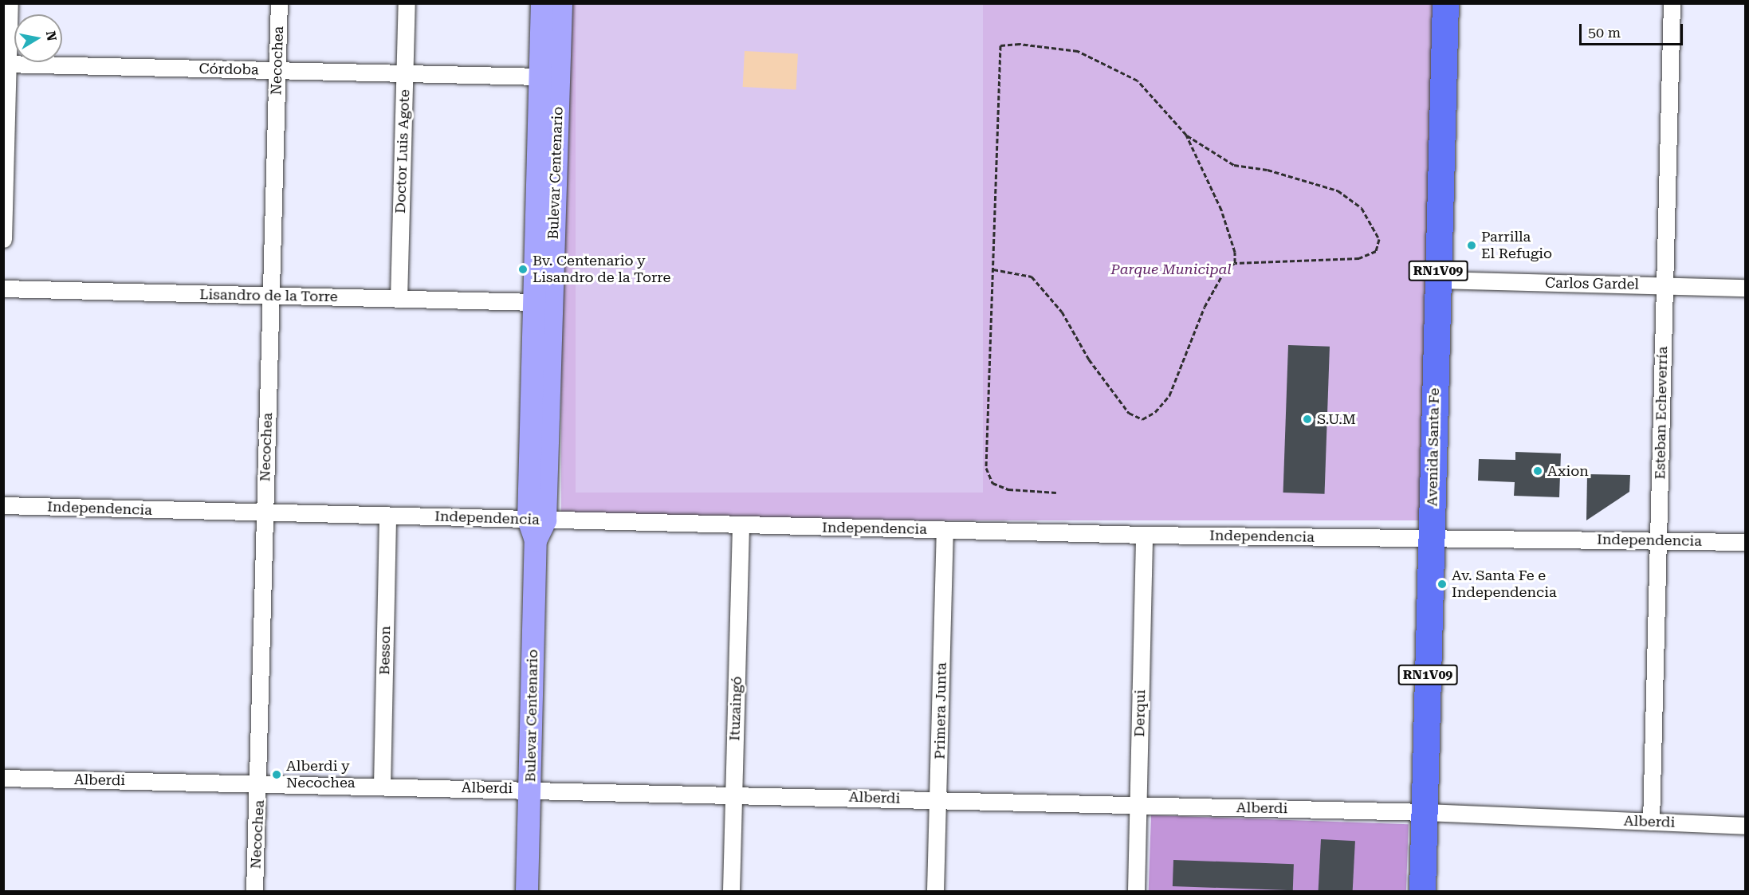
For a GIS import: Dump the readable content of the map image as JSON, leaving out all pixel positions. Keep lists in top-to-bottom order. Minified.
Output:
{"streets":{"main road":["Bulevar Centenario","RN1V09","Avenida Santa Fe"],"street":["Necochea","Córdoba","Doctor Luis Agote","Carlos Gardel","Lisandro de la Torre","Esteban Echeverría","Independencia","Besson","Ituzaingó","Primera Junta","Derqui","Alberdi"]},"crossings":[["Necochea","Córdoba"],["Necochea","Lisandro de la Torre"],["Necochea","Independencia"],["Necochea","Alberdi"],["Córdoba","Doctor Luis Agote"],["Córdoba","Bulevar Centenario"],["Doctor Luis Agote","Lisandro de la Torre"],["Bulevar Centenario","Lisandro de la Torre"],["Bulevar Centenario","Independencia"],["Bulevar Centenario","Alberdi"],["Carlos Gardel","Esteban Echeverría"],["Carlos Gardel","Avenida Santa Fe"],["Esteban Echeverría","Independencia"],["Esteban Echeverría","Alberdi"],["Avenida Santa Fe","Independencia"],["Avenida Santa Fe","Alberdi"],["Independencia","Besson"],["Independencia","Ituzaingó"],["Independencia","Primera Junta"],["Independencia","Derqui"],["Besson","Alberdi"],["Ituzaingó","Alberdi"],["Primera Junta","Alberdi"],["Derqui","Alberdi"]],"parks":["Parque Municipal"],"places":["Parrilla El Refugio","Bv. Centenario y Lisandro de la Torre","S.U.M","Axion","Av. Santa Fe e Independencia","Alberdi y Necochea"],"scale_bar":"50 m","north":"right"}
